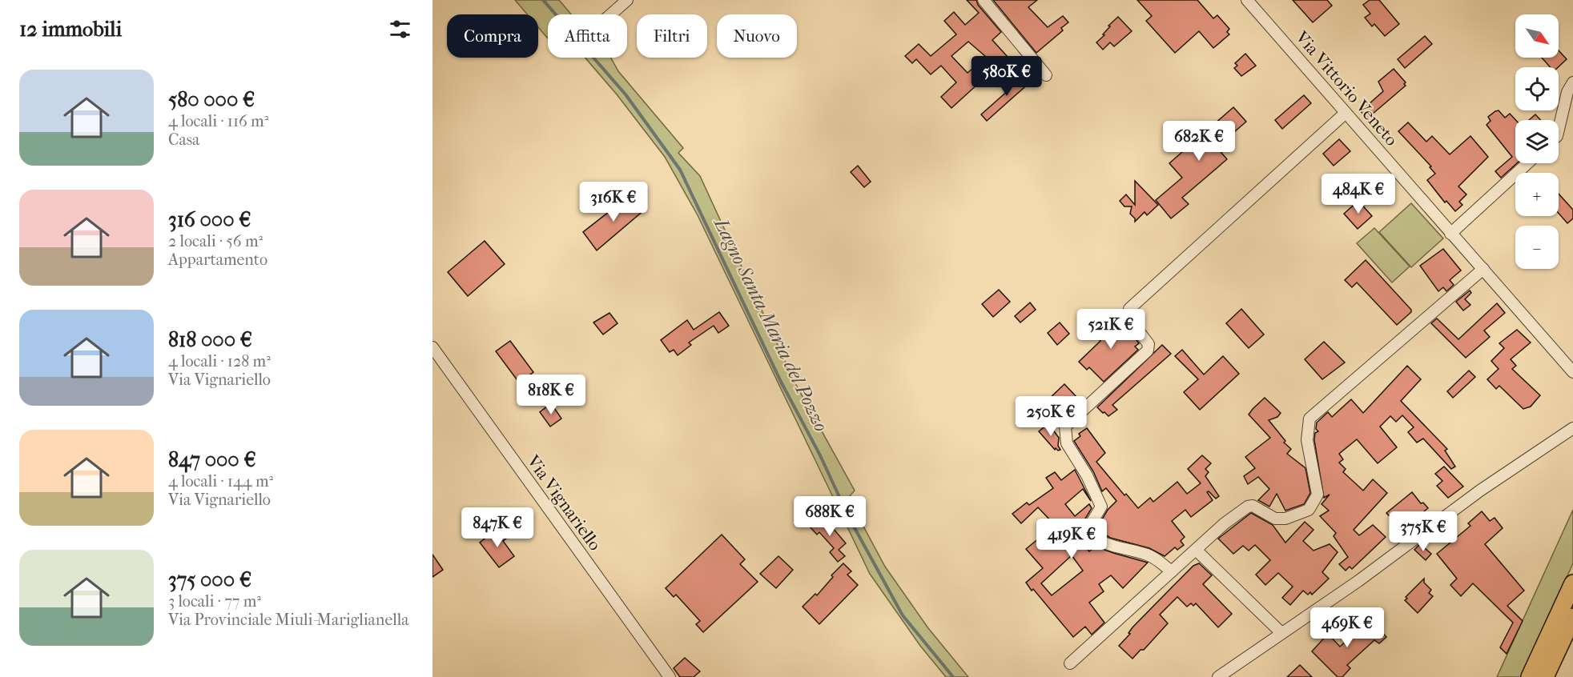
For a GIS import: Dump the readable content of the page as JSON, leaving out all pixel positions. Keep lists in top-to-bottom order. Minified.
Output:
{"streets":{"street":["Via Vittorio Veneto","Via Vignariello"]},"water":["Lagno Santa Maria del Pozzo"],"north":"bottom right","page":{"heading":"12 immobili","map_buttons":["+","−"],"chip":["Compra","Affitta","Filtri","Nuovo"],"price":["580K €","682K €","484K €","316K €","521K €","818K €","250K €","688K €","847K €","375K €","419K €","469K €"],"list":[{"name":"580 000 €","note":"4 locali · 116 m² · Casa"},{"name":"316 000 €","note":"2 locali · 56 m² · Appartamento"},{"name":"818 000 €","note":"4 locali · 128 m² · Via Vignariello"},{"name":"847 000 €","note":"4 locali · 144 m² · Via Vignariello"},{"name":"375 000 €","note":"3 locali · 77 m² · Via Provinciale Miuli-Mariglianella"}]}}
